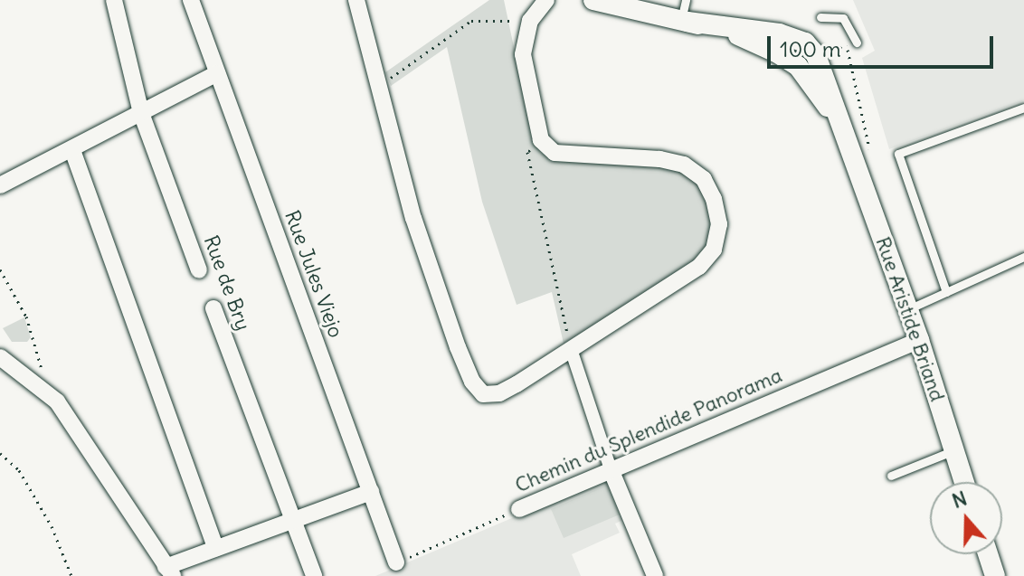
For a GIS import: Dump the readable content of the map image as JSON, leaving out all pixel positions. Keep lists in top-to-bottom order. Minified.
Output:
{"streets":{"street":["Rue Jules Viejo","Rue de Bry","Rue Aristide Briand","Chemin du Splendide Panorama"]},"crossings":[["Rue Jules Viejo","Chemin du Splendide Panorama"],["Rue Aristide Briand","Chemin du Splendide Panorama"]],"scale_bar":"100 m","north":"top"}
